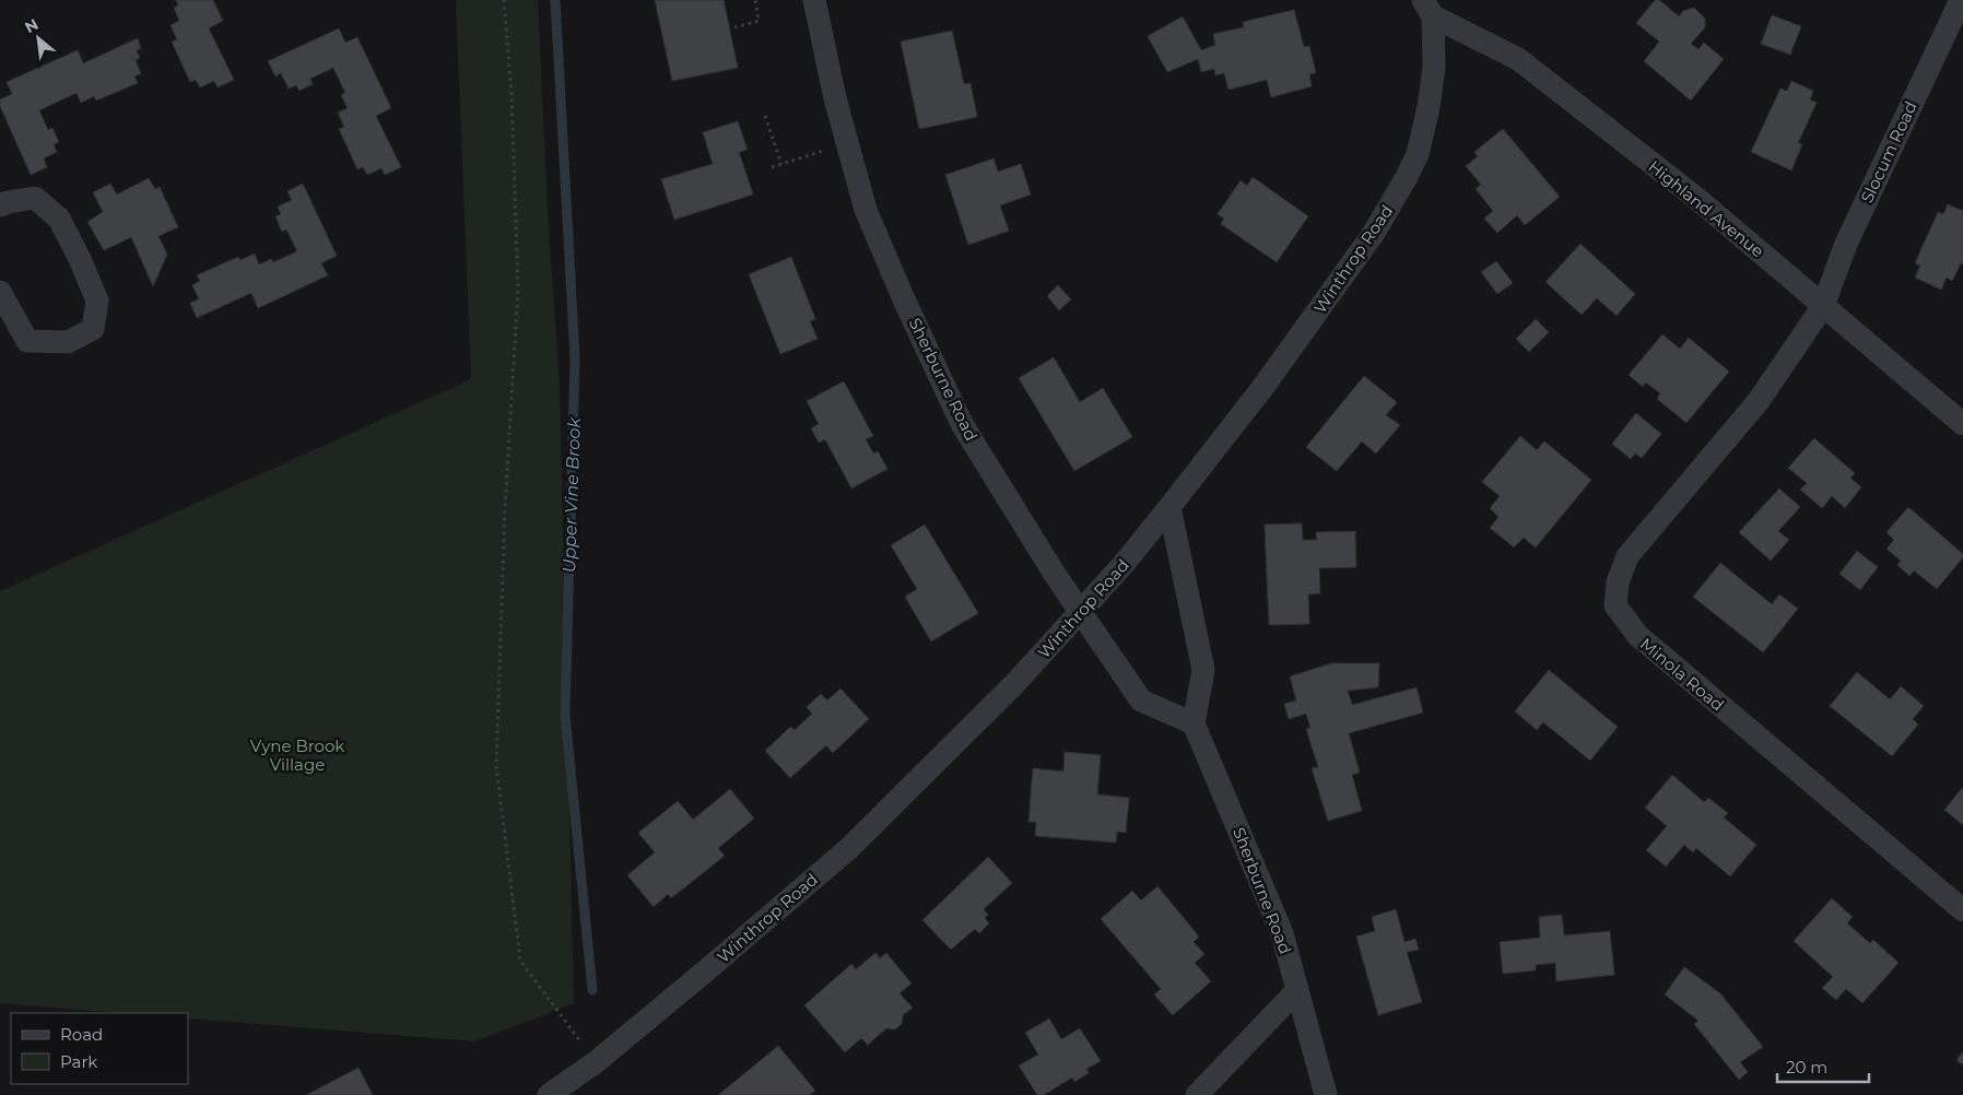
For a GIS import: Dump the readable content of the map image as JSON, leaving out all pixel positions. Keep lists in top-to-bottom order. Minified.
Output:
{"streets":{"street":["Slocum Road","Highland Avenue","Winthrop Road","Sherburne Road","Minola Road"]},"crossings":[["Slocum Road","Highland Avenue"],["Slocum Road","Minola Road"],["Highland Avenue","Winthrop Road"],["Highland Avenue","Minola Road"],["Winthrop Road","Sherburne Road"]],"water":["Upper Vine Brook"],"parks":["Vyne Brook Village"],"legend":["Road","Park"],"scale_bar":"20 m","north":"top left"}
